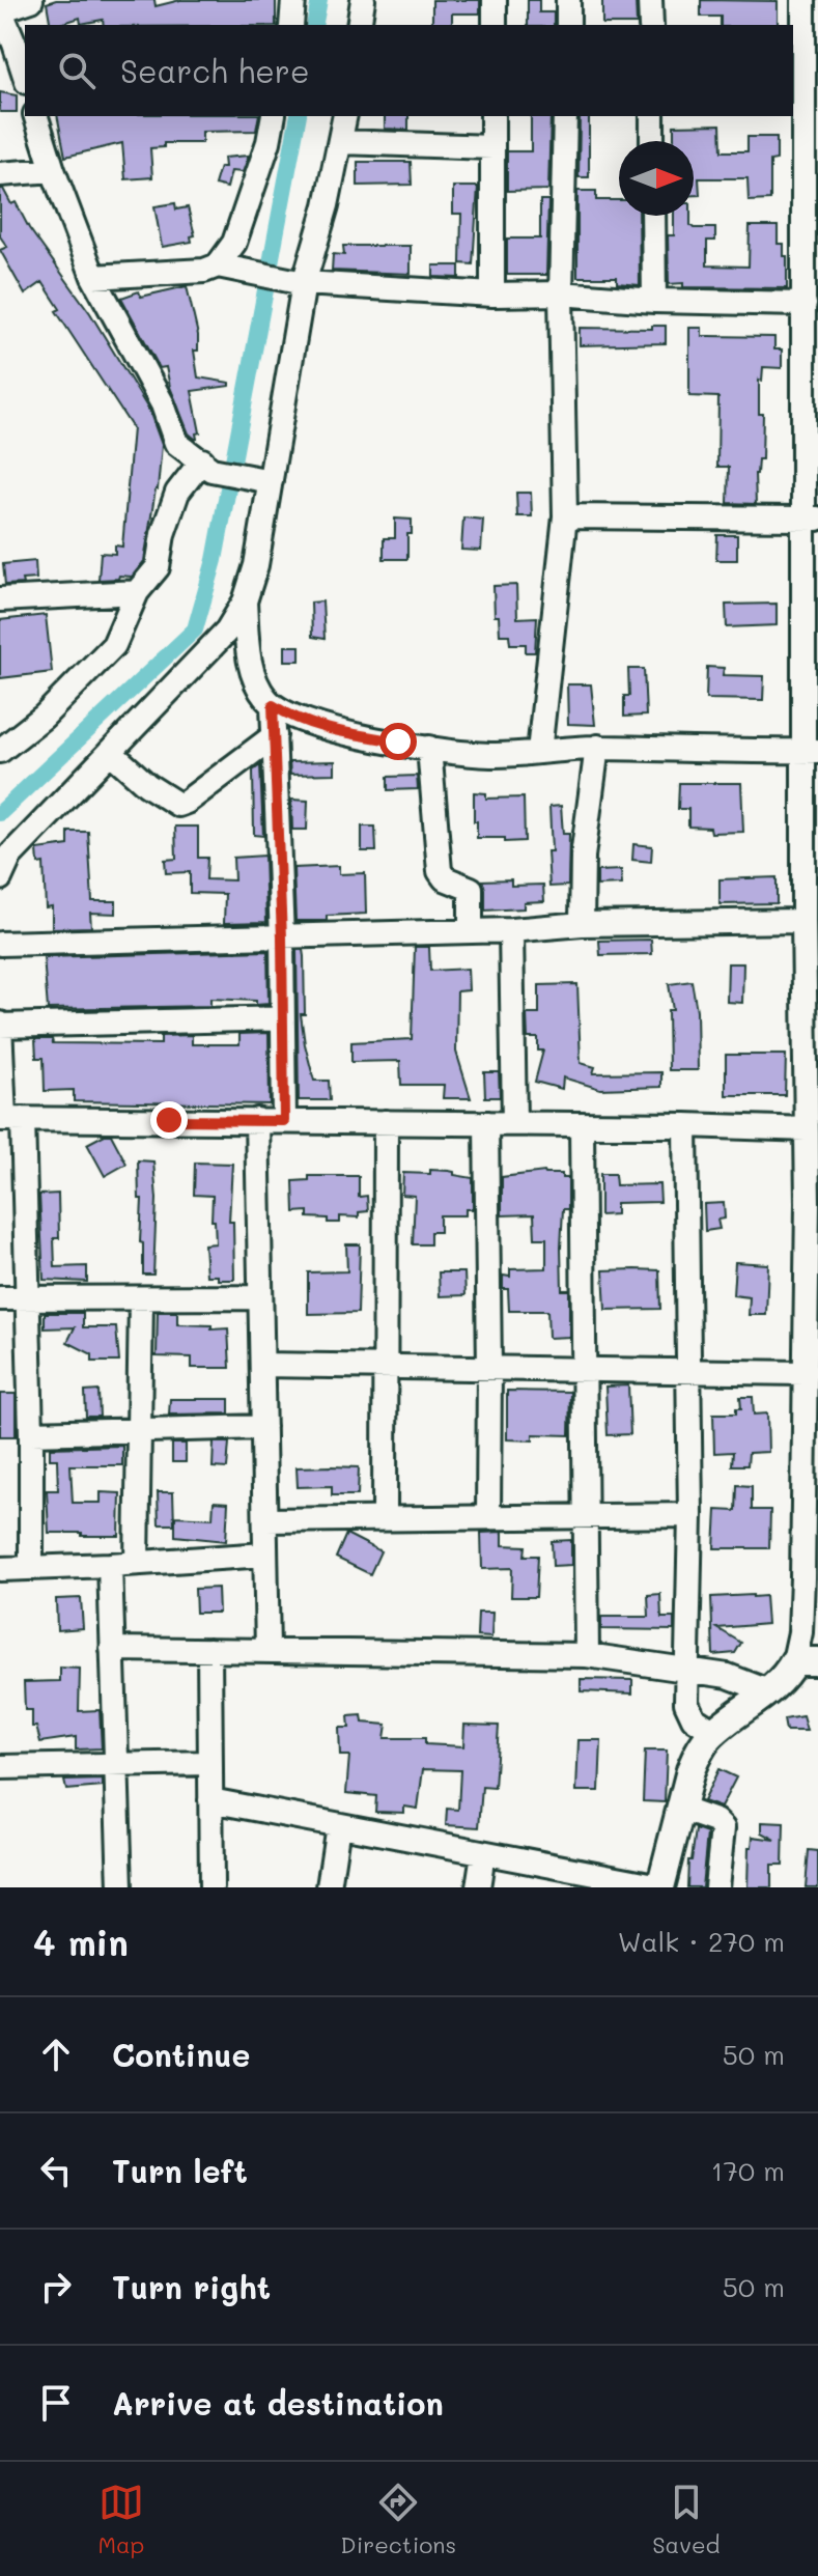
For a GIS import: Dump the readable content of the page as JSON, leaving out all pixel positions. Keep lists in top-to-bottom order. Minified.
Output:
{"north":"right","page":{"search":"Search here","heading":["4 min","Walk · 270 m"],"list":[["Continue","50 m"],["Turn left","170 m"],["Turn right","50 m"],"Arrive at destination"],"nav":["Map","Directions","Saved"]}}
